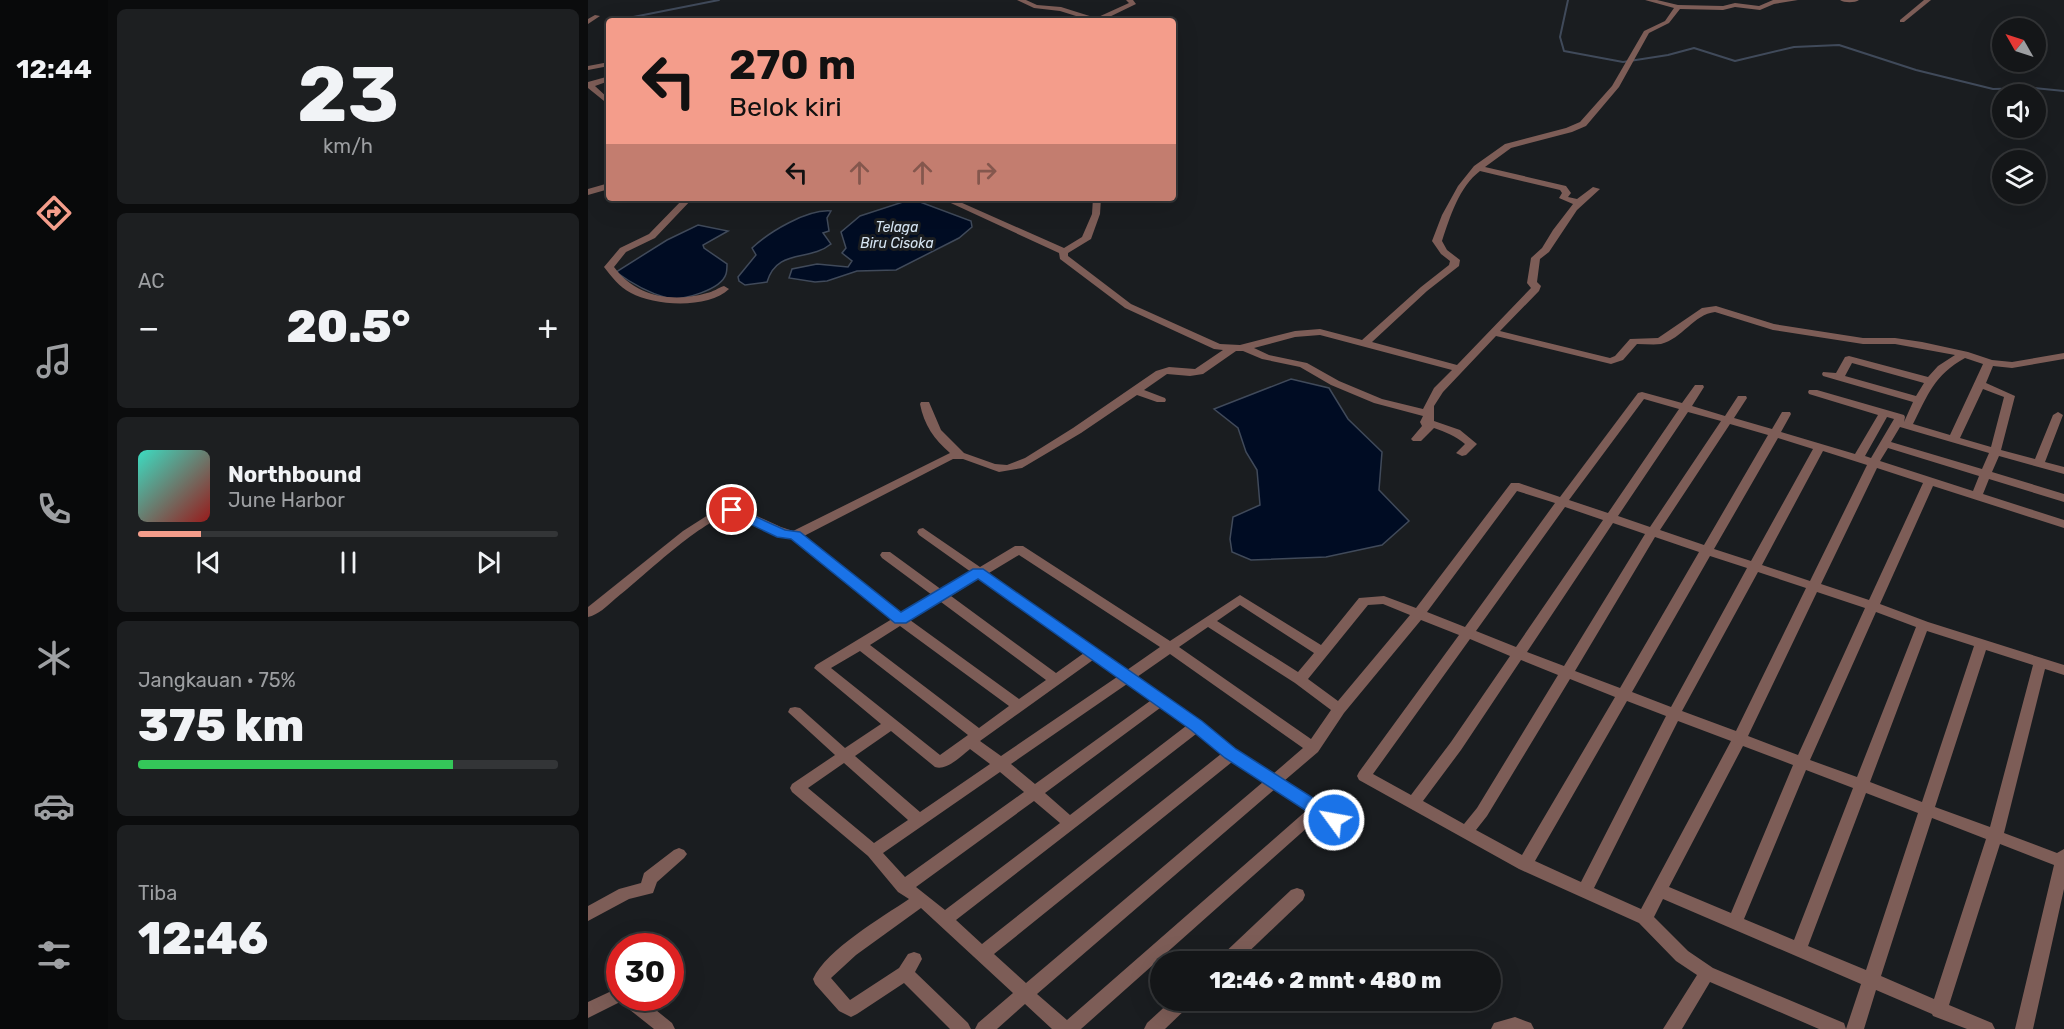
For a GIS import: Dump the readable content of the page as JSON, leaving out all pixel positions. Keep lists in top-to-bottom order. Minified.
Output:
{"water":["Telaga Biru Cisoka"],"north":"top left","page":{"tabs":"12:44","tile":[["23","km/h"],"AC",["Jangkauan · 75%","375 km"],["Tiba","12:46"]],"turn":["270 m","Belok kiri"],"heat":["−","20.5°","+"],"song":["Northbound","June Harbor"],"limit":"30","trip":"12:46 · 2 mnt · 480 m"}}
